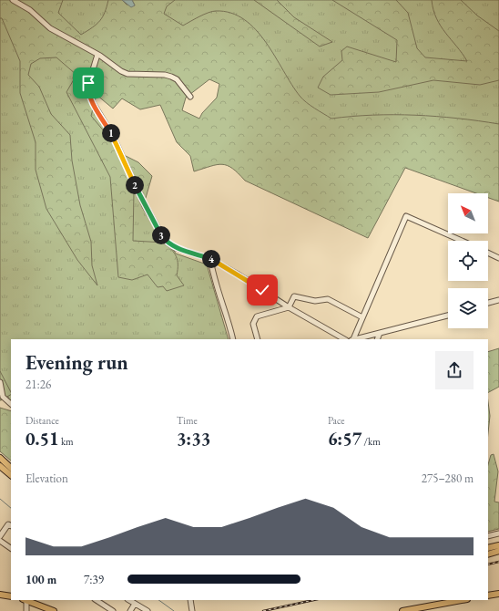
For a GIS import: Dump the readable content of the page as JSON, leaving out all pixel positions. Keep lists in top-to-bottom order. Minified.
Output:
{"north":"top left","page":{"pins":["1","2","3","4"],"heading":["Evening run","21:26"],"stats":[["Distance","0.51 km"],["Time","3:33"],["Pace","6:57 /km"]],"chart":["Elevation","275–280 m"],"list":[{"name":"100 m","note":"7:39"}]}}
